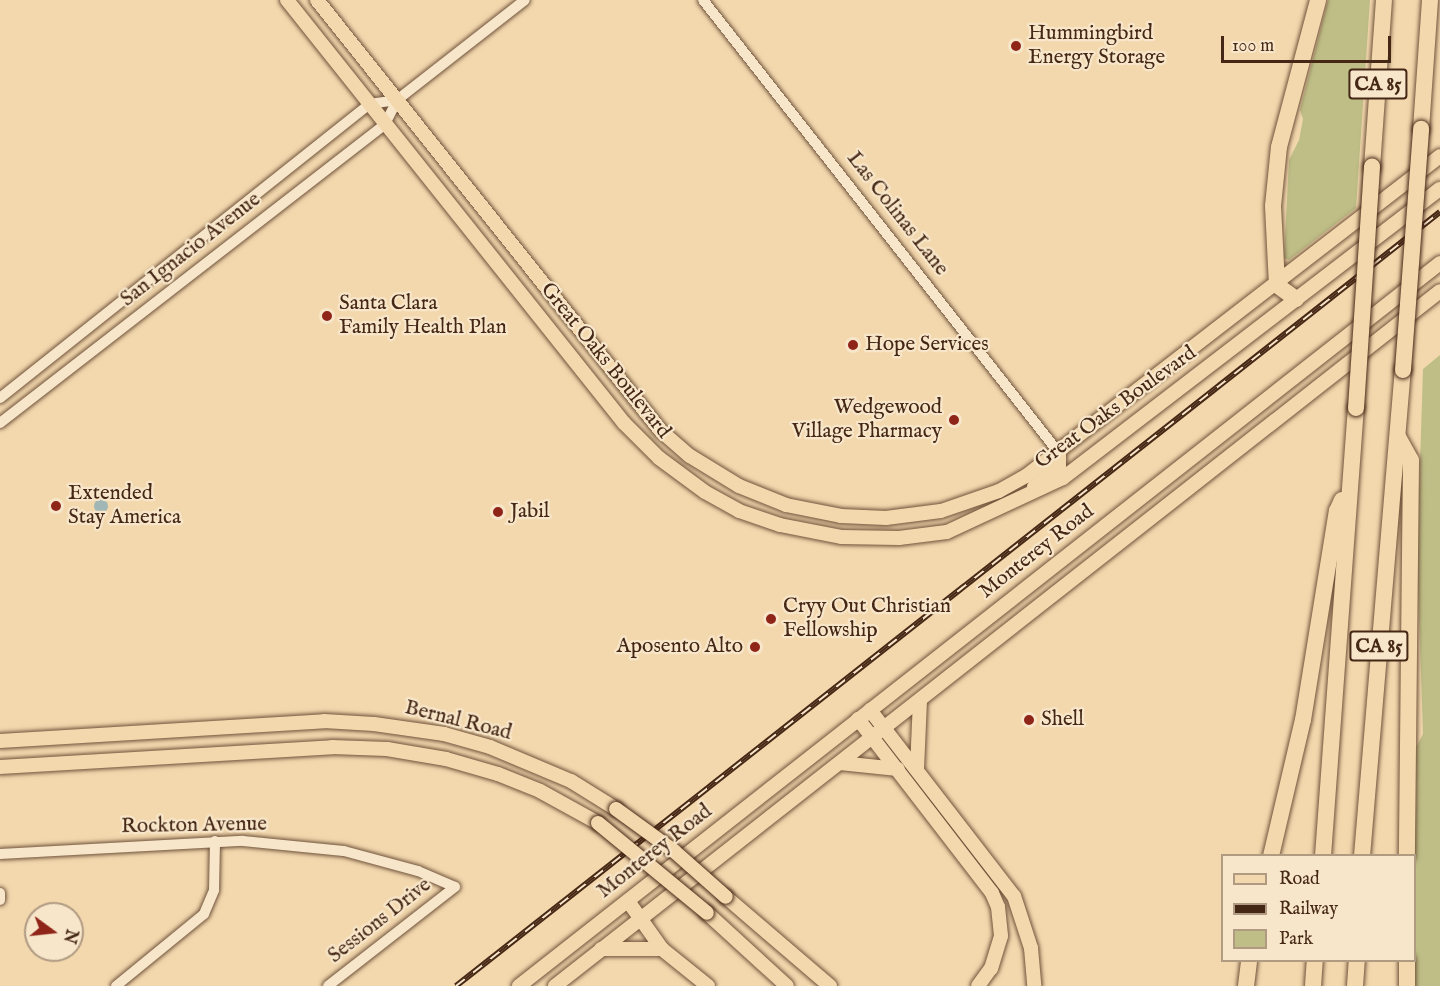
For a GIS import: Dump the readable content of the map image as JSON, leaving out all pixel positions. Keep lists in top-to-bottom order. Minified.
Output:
{"streets":{"highway":["CA 85"],"main road":["Great Oaks Boulevard","Monterey Road","Bernal Road"],"street":["Las Colinas Lane","San Ignacio Avenue","Rockton Avenue","Sessions Drive"]},"crossings":[["Las Colinas Lane","Great Oaks Boulevard"],["San Ignacio Avenue","Great Oaks Boulevard"],["Rockton Avenue","Sessions Drive"]],"places":["Hummingbird Energy Storage","Santa Clara Family Health Plan","Hope Services","Wedgewood Village Pharmacy","Extended Stay America","Jabil","Cryy Out Christian Fellowship","Aposento Alto","Shell"],"legend":["Road","Railway","Park"],"scale_bar":"100 m","north":"right"}
